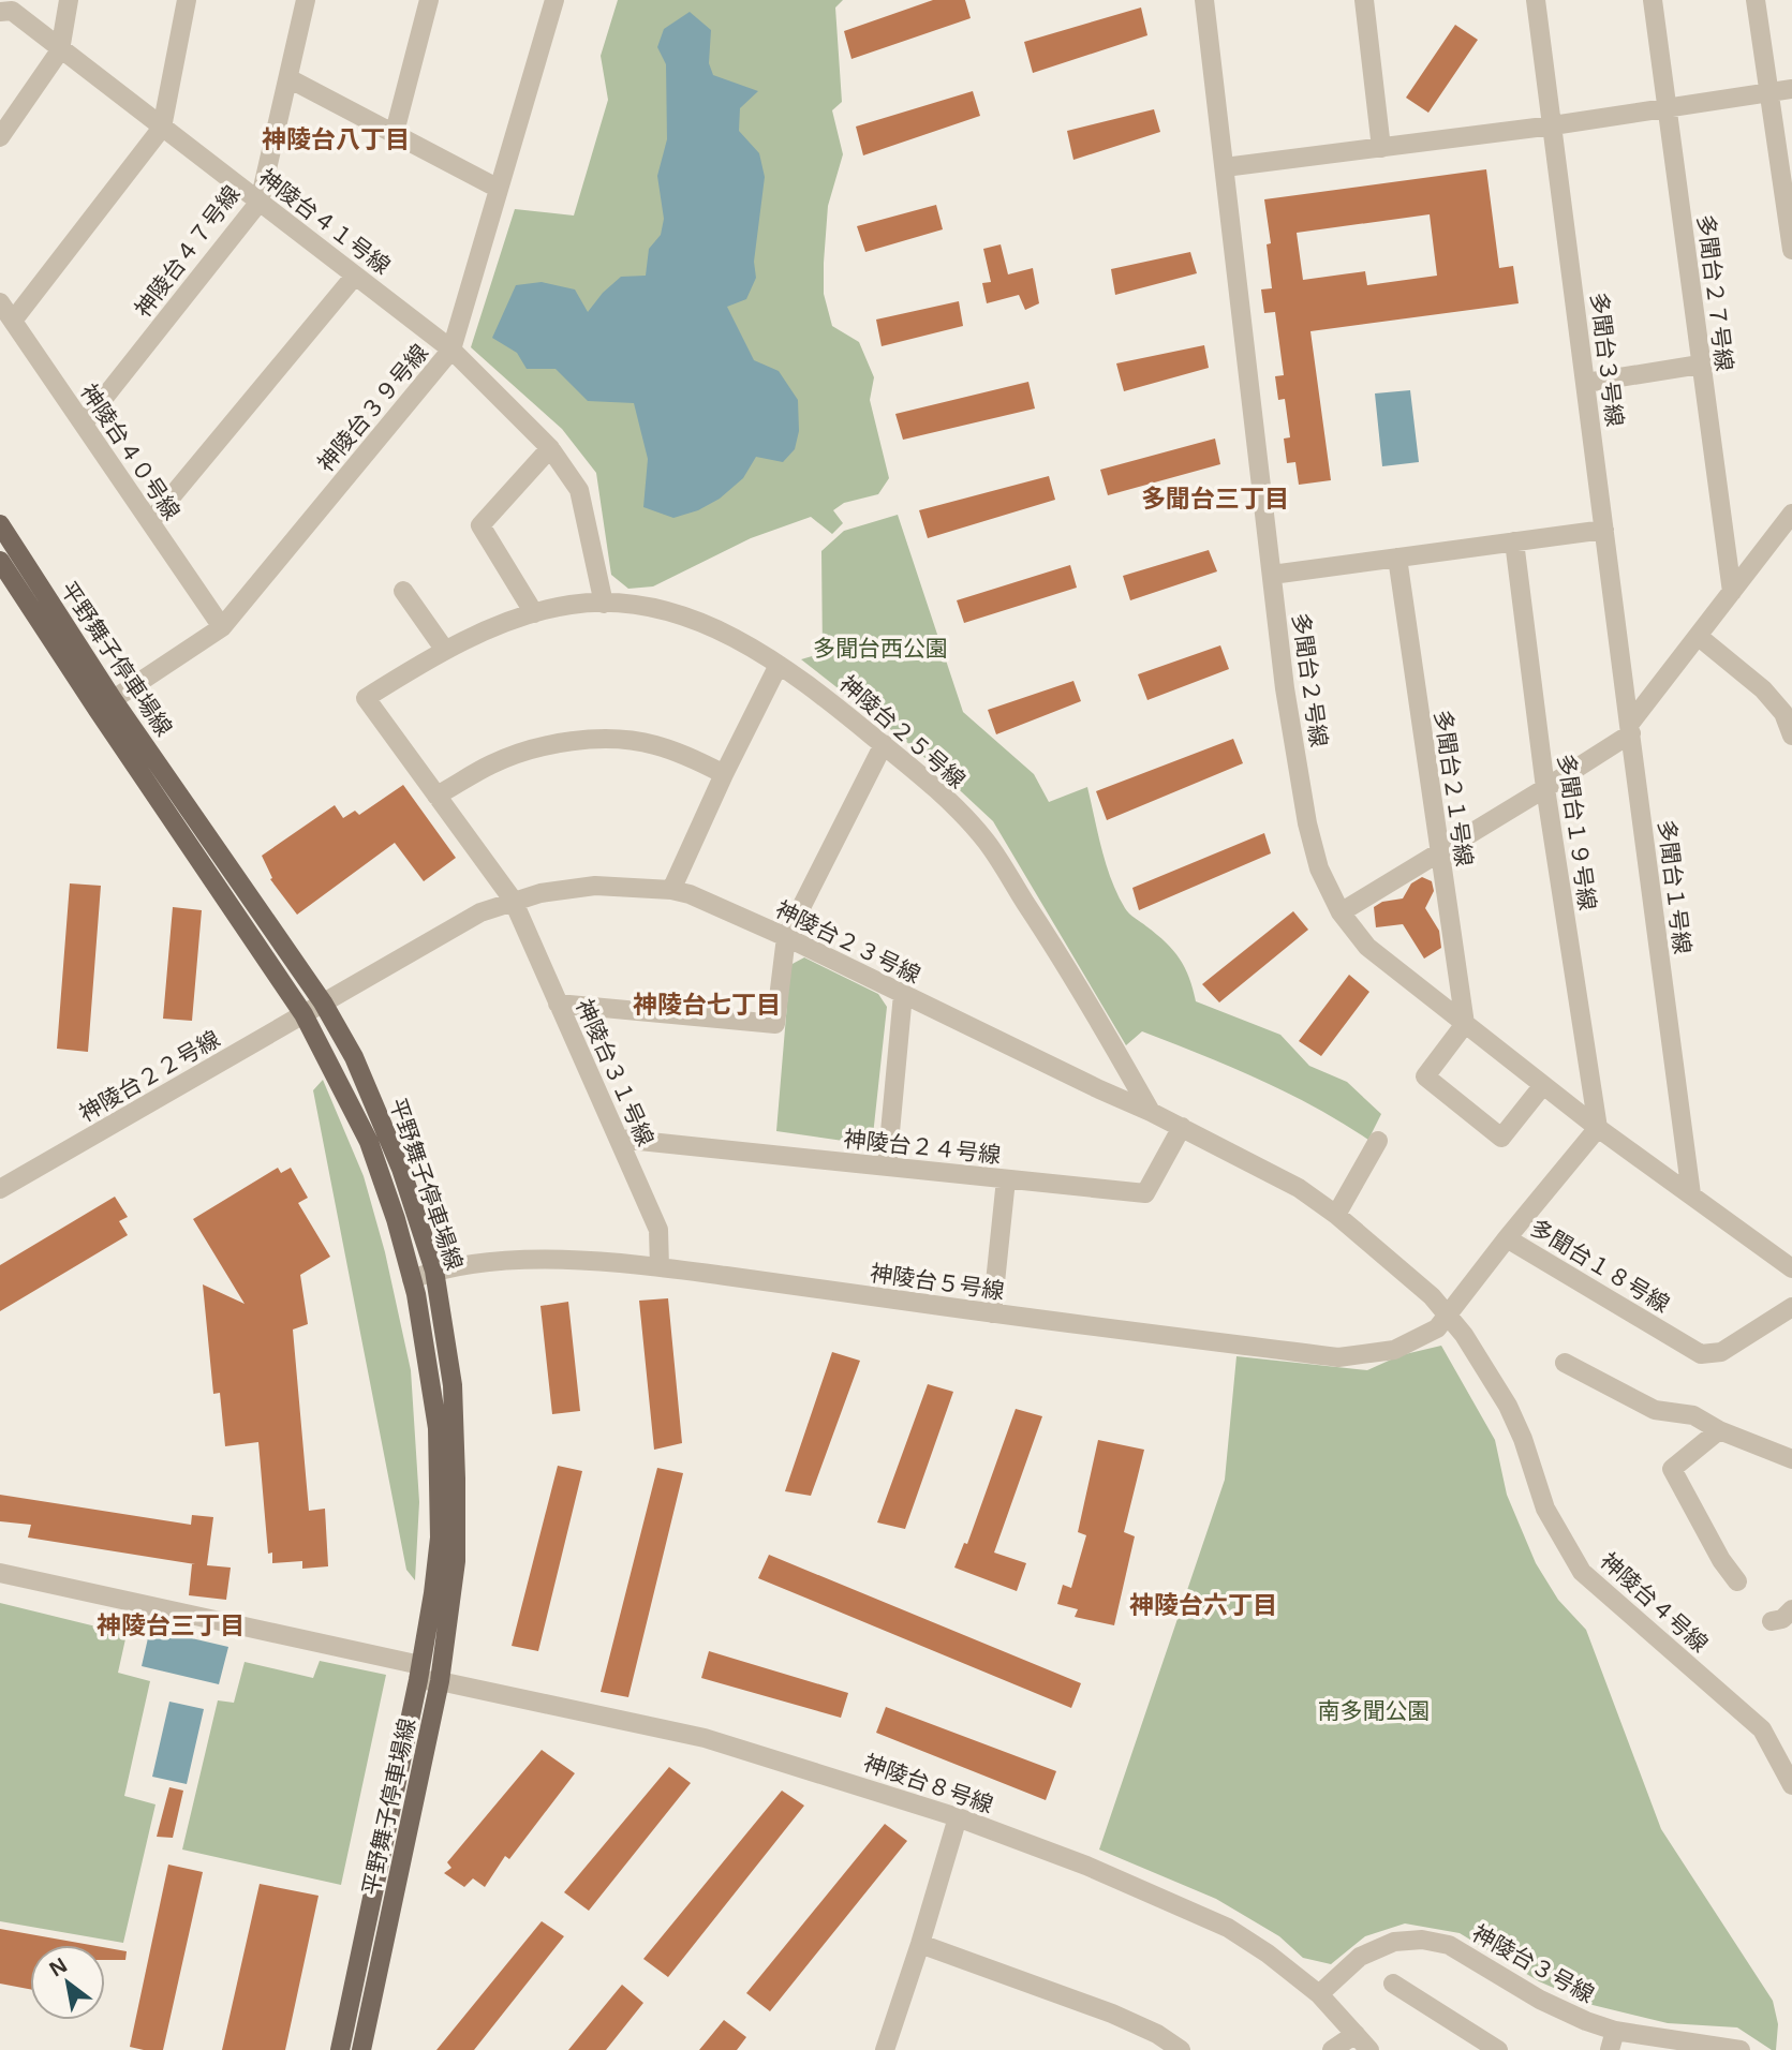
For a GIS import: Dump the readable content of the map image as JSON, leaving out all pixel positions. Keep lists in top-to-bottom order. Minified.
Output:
{"streets":{"main road":["平野舞子停車場線"],"street":["神陵台４１号線","神陵台４７号線","多聞台２７号線","多聞台３号線","神陵台３９号線","神陵台４０号線","多聞台２号線","神陵台２５号線","多聞台２１号線","多聞台１９号線","多聞台１号線","神陵台２３号線","神陵台３１号線","神陵台２２号線","神陵台２４号線","多聞台１８号線","神陵台５号線","神陵台４号線","神陵台８号線","神陵台３号線"]},"crossings":[["神陵台４１号線","神陵台４７号線"],["神陵台４１号線","神陵台３９号線"],["神陵台４１号線","神陵台２５号線"],["神陵台４７号線","神陵台４０号線"],["多聞台３号線","多聞台１号線"],["神陵台３９号線","神陵台４０号線"],["神陵台３９号線","平野舞子停車場線"],["平野舞子停車場線","神陵台２３号線"],["平野舞子停車場線","神陵台２２号線"],["平野舞子停車場線","神陵台５号線"],["平野舞子停車場線","神陵台８号線"],["多聞台２号線","多聞台２１号線"],["多聞台２号線","多聞台１９号線"],["多聞台２号線","多聞台１号線"],["多聞台２号線","多聞台１８号線"],["神陵台２５号線","神陵台２３号線"],["神陵台２５号線","神陵台３１号線"],["多聞台１９号線","多聞台１８号線"],["神陵台２３号線","神陵台３１号線"],["神陵台２３号線","神陵台２２号線"],["神陵台２３号線","神陵台２４号線"],["神陵台２３号線","神陵台５号線"],["神陵台２３号線","神陵台４号線"],["神陵台３１号線","神陵台２４号線"],["神陵台３１号線","神陵台５号線"],["多聞台１８号線","神陵台５号線"],["神陵台５号線","神陵台４号線"],["神陵台８号線","神陵台３号線"]],"districts":["神陵台八丁目","多聞台三丁目","神陵台七丁目","神陵台六丁目","神陵台三丁目"],"parks":["多聞台西公園","南多聞公園"],"north":"top left"}
